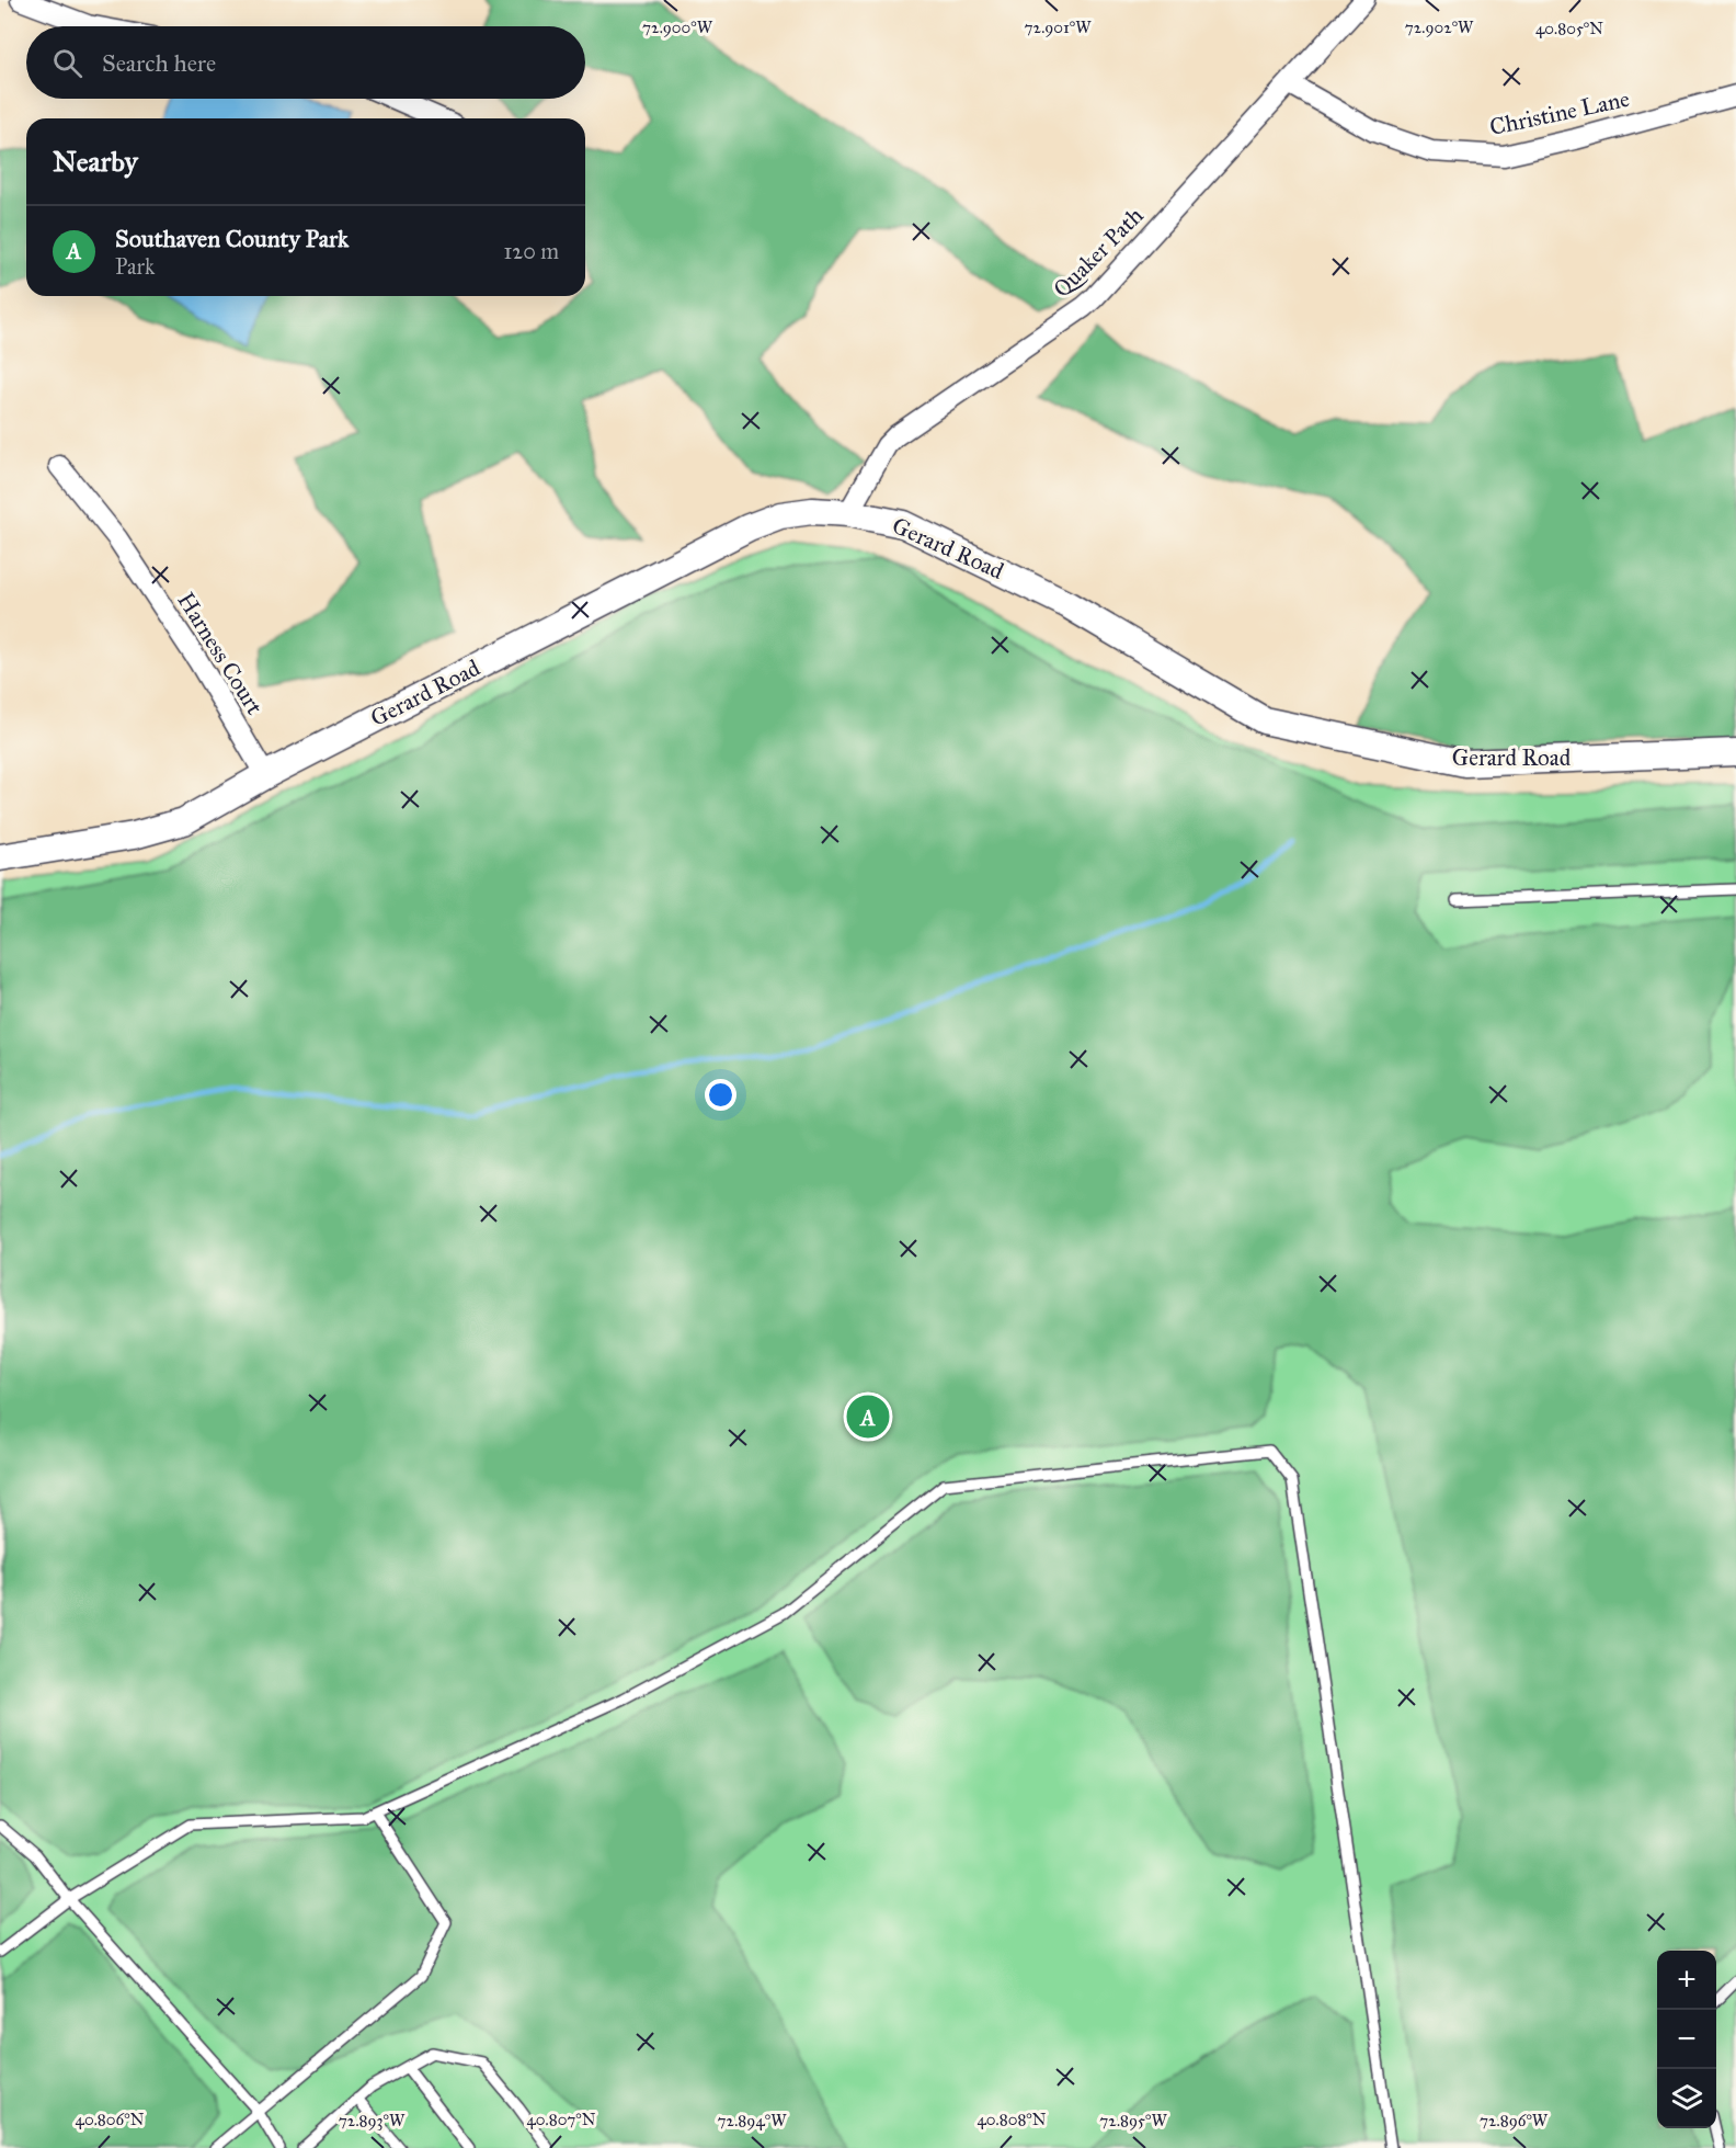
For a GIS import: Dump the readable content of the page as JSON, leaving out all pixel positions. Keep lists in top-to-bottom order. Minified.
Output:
{"streets":{"street":["Christine Lane","Quaker Path","Gerard Road","Harness Court"]},"crossings":[["Christine Lane","Quaker Path"],["Quaker Path","Gerard Road"],["Gerard Road","Harness Court"]],"page":{"search":"Search here","heading":"Nearby","list":[{"mark":"A","name":"Southaven County Park","note":"Park","value":"120 m"}],"pins":"A","map_buttons":["+","−"]},"coordinates":["72.900°W","72.901°W","72.902°W","40.805°N","40.806°N","40.807°N","40.808°N","72.893°W","72.894°W","72.895°W","72.896°W"]}
